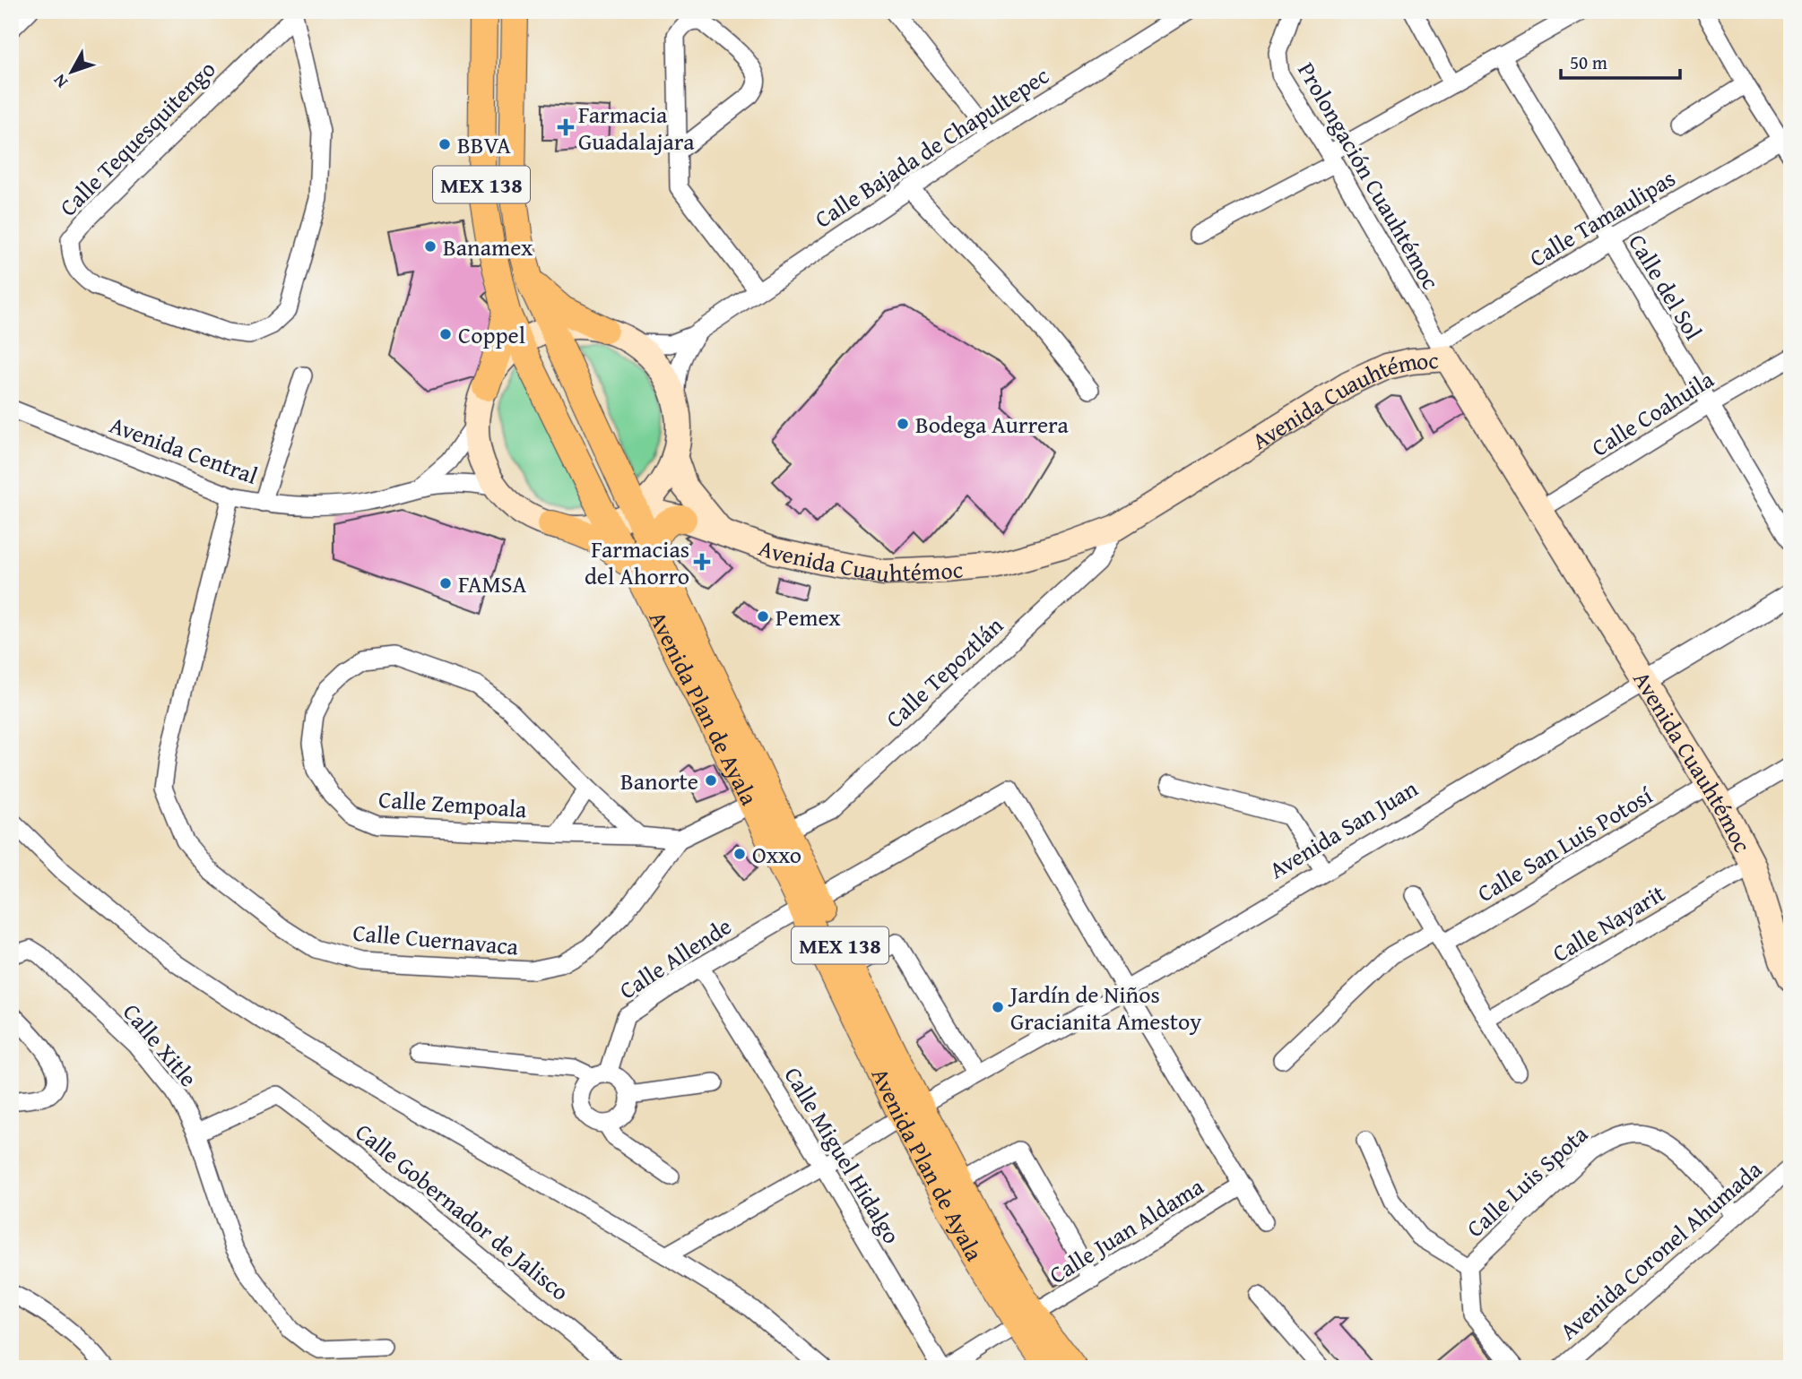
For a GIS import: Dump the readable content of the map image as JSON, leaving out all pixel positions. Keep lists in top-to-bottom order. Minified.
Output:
{"streets":{"main road":["MEX 138","Avenida Cuauhtémoc","Avenida Plan de Ayala"],"street":["Calle Tequesquitengo","Calle Bajada de Chapultepec","Prolongación Cuauhtémoc","Calle Tamaulipas","Calle del Sol","Calle Coahuila","Avenida Central","Calle Tepoztlán","Calle Zempoala","Avenida San Juan","Calle San Luis Potosí","Calle Nayarit","Calle Cuernavaca","Calle Allende","Calle Xitle","Calle Miguel Hidalgo","Calle Luis Spota","Calle Gobernador de Jalisco","Calle Juan Aldama","Avenida Coronel Ahumada"]},"crossings":[["Prolongación Cuauhtémoc","Calle Tamaulipas"],["Prolongación Cuauhtémoc","Avenida Cuauhtémoc"],["Calle Tamaulipas","Calle del Sol"],["Calle Tamaulipas","Avenida Cuauhtémoc"],["Calle del Sol","Calle Coahuila"],["Avenida Cuauhtémoc","Calle Coahuila"],["Avenida Cuauhtémoc","Calle Tepoztlán"],["Avenida Cuauhtémoc","Avenida Plan de Ayala"],["Avenida Cuauhtémoc","Avenida San Juan"],["Avenida Cuauhtémoc","Calle San Luis Potosí"],["Avenida Cuauhtémoc","Calle Nayarit"],["Avenida Central","Calle Cuernavaca"],["Calle Tepoztlán","Avenida Plan de Ayala"],["Avenida Plan de Ayala","Avenida San Juan"],["Avenida Plan de Ayala","Calle Cuernavaca"],["Avenida Plan de Ayala","Calle Allende"],["Avenida Plan de Ayala","Calle Juan Aldama"],["Calle Zempoala","Calle Cuernavaca"],["Avenida San Juan","Calle Allende"],["Avenida San Juan","Calle Miguel Hidalgo"],["Calle Allende","Calle Miguel Hidalgo"],["Calle Xitle","Calle Gobernador de Jalisco"],["Calle Luis Spota","Avenida Coronel Ahumada"]],"places":{"health":["Farmacia Guadalajara","Farmacias del Ahorro"],"other":["BBVA","Banamex","Coppel","Bodega Aurrera","FAMSA","Pemex","Banorte","Oxxo","Jardín de Niños Gracianita Amestoy"]},"scale_bar":"50 m","north":"bottom left"}
